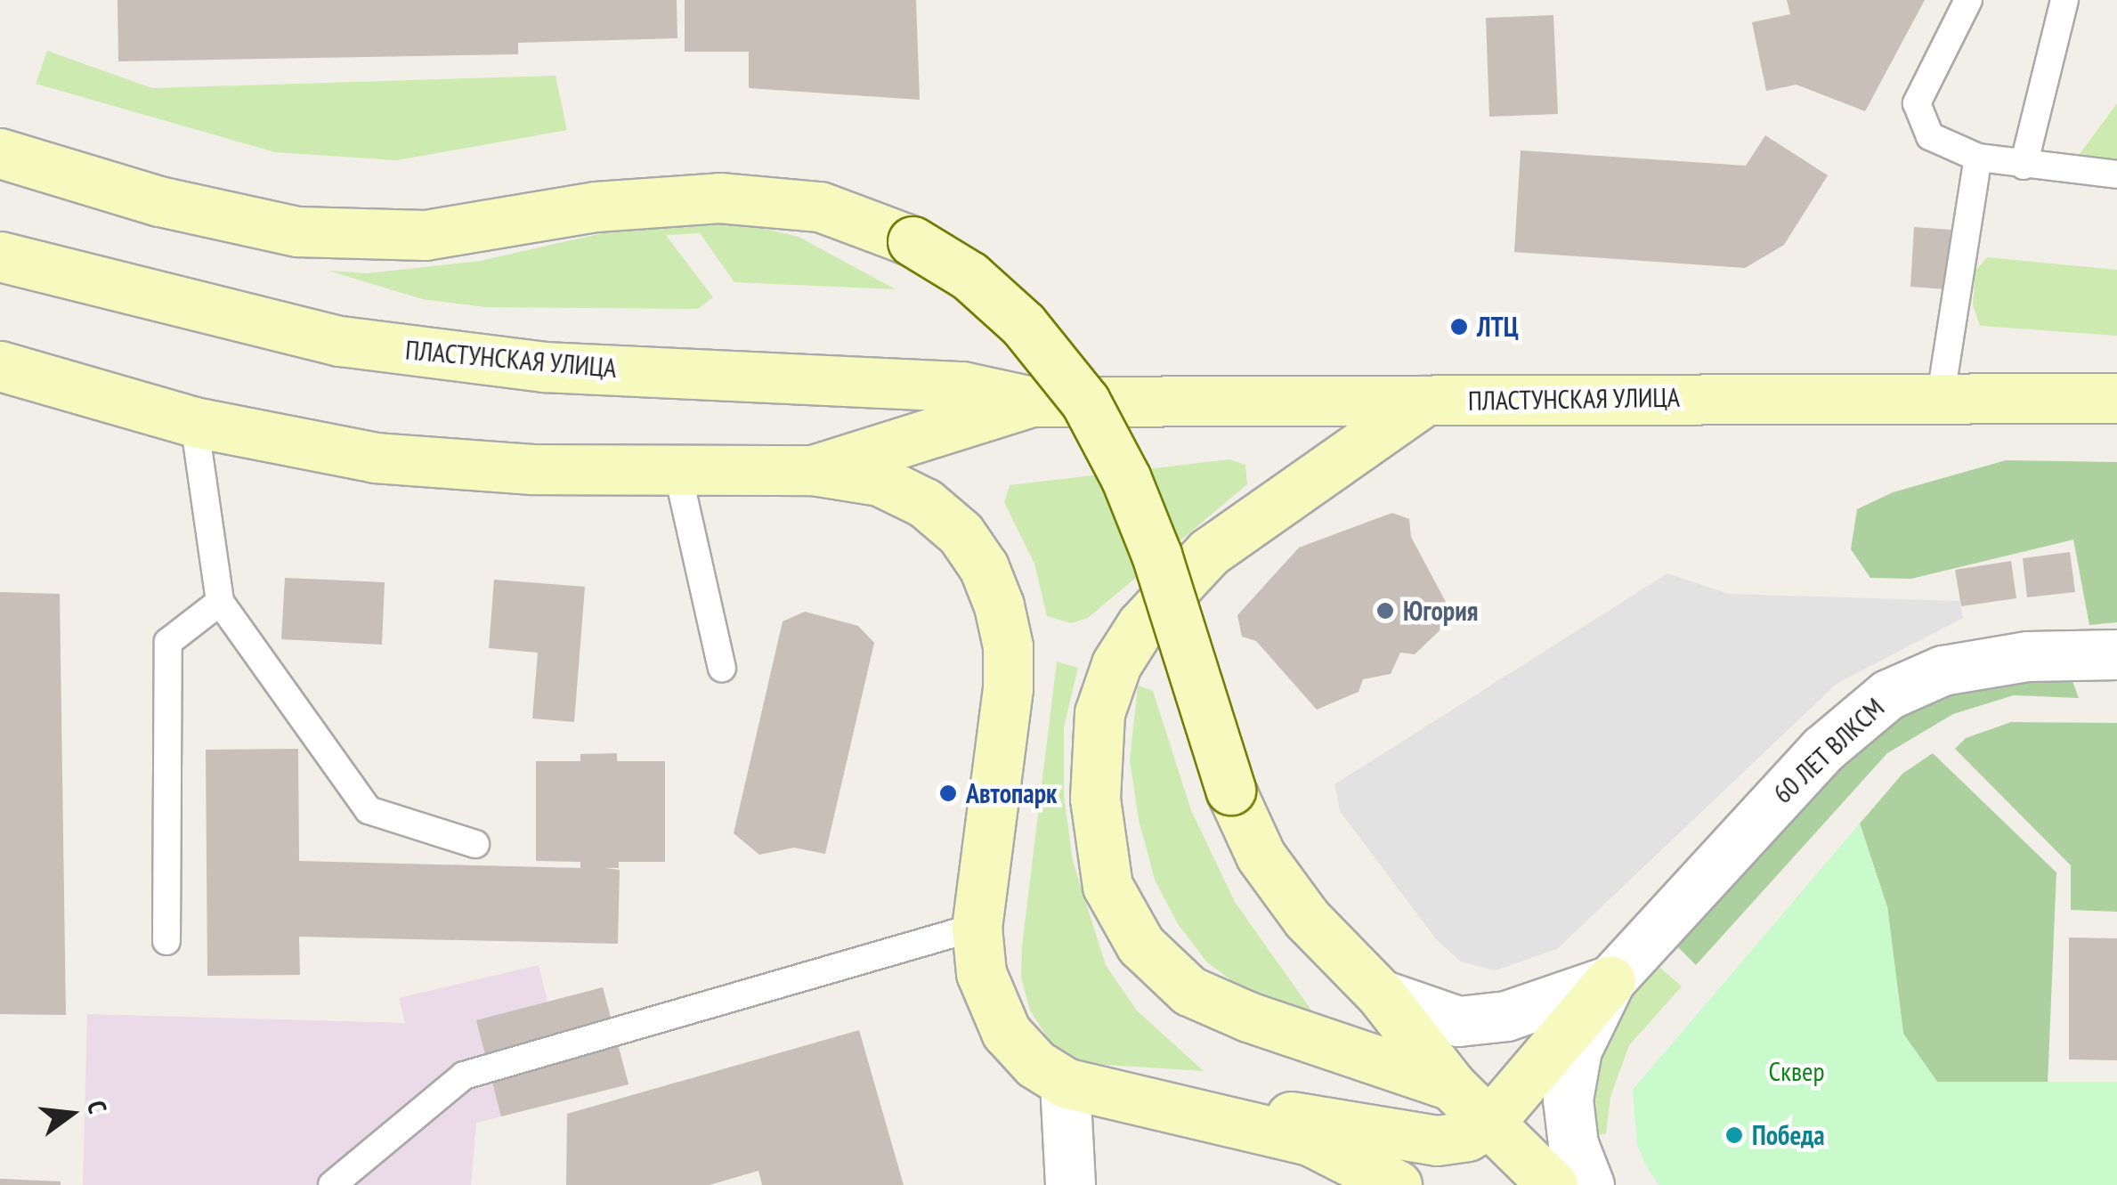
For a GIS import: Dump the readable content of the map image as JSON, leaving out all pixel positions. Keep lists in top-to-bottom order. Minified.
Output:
{"streets":{"street":["ПЛАСТУНСКАЯ УЛИЦА","60 ЛЕТ ВЛКСМ"]},"parks":["Сквер"],"places":["ЛТЦ","Югория","Автопарк","Победа"],"north":"right"}
